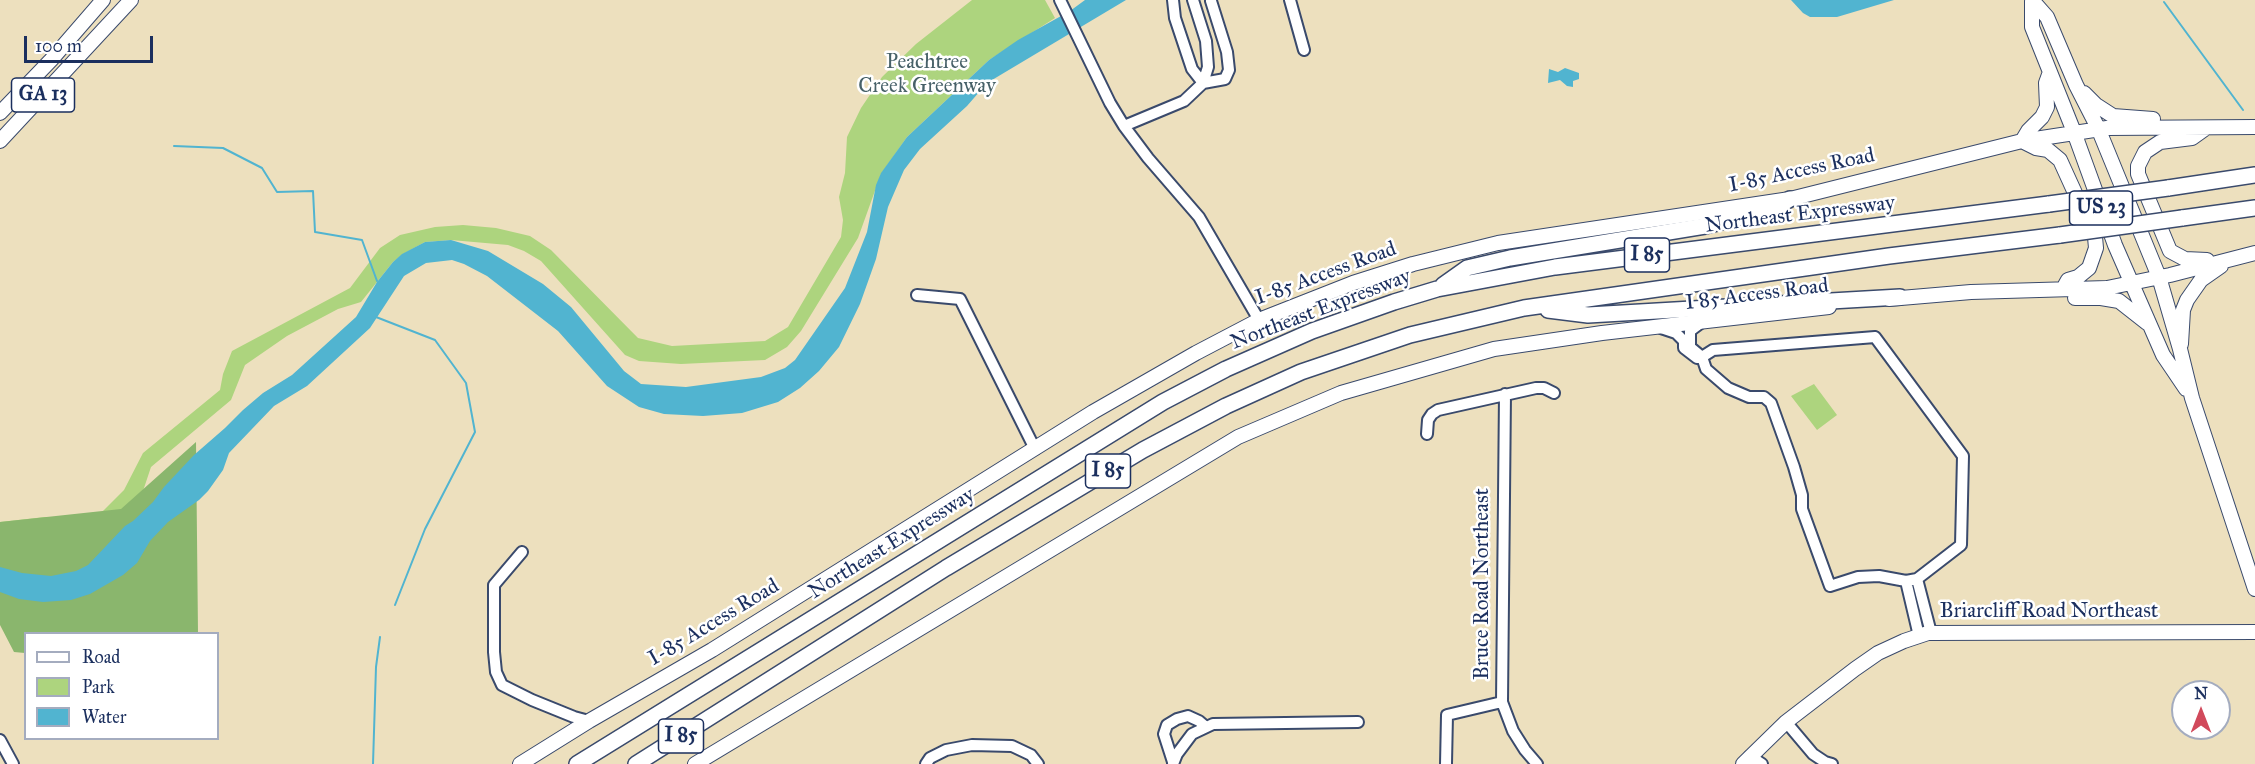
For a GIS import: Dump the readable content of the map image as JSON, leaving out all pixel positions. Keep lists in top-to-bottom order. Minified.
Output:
{"streets":{"highway":["Northeast Expressway","I 85"],"main road":["GA 13","I-85 Access Road","US 23","I 85 Access Road","Briarcliff Road Northeast"],"street":["Bruce Road Northeast"]},"crossings":[["I-85 Access Road","US 23"]],"parks":["Peachtree Creek Greenway"],"legend":["Road","Park","Water"],"scale_bar":"100 m","north":"top"}
